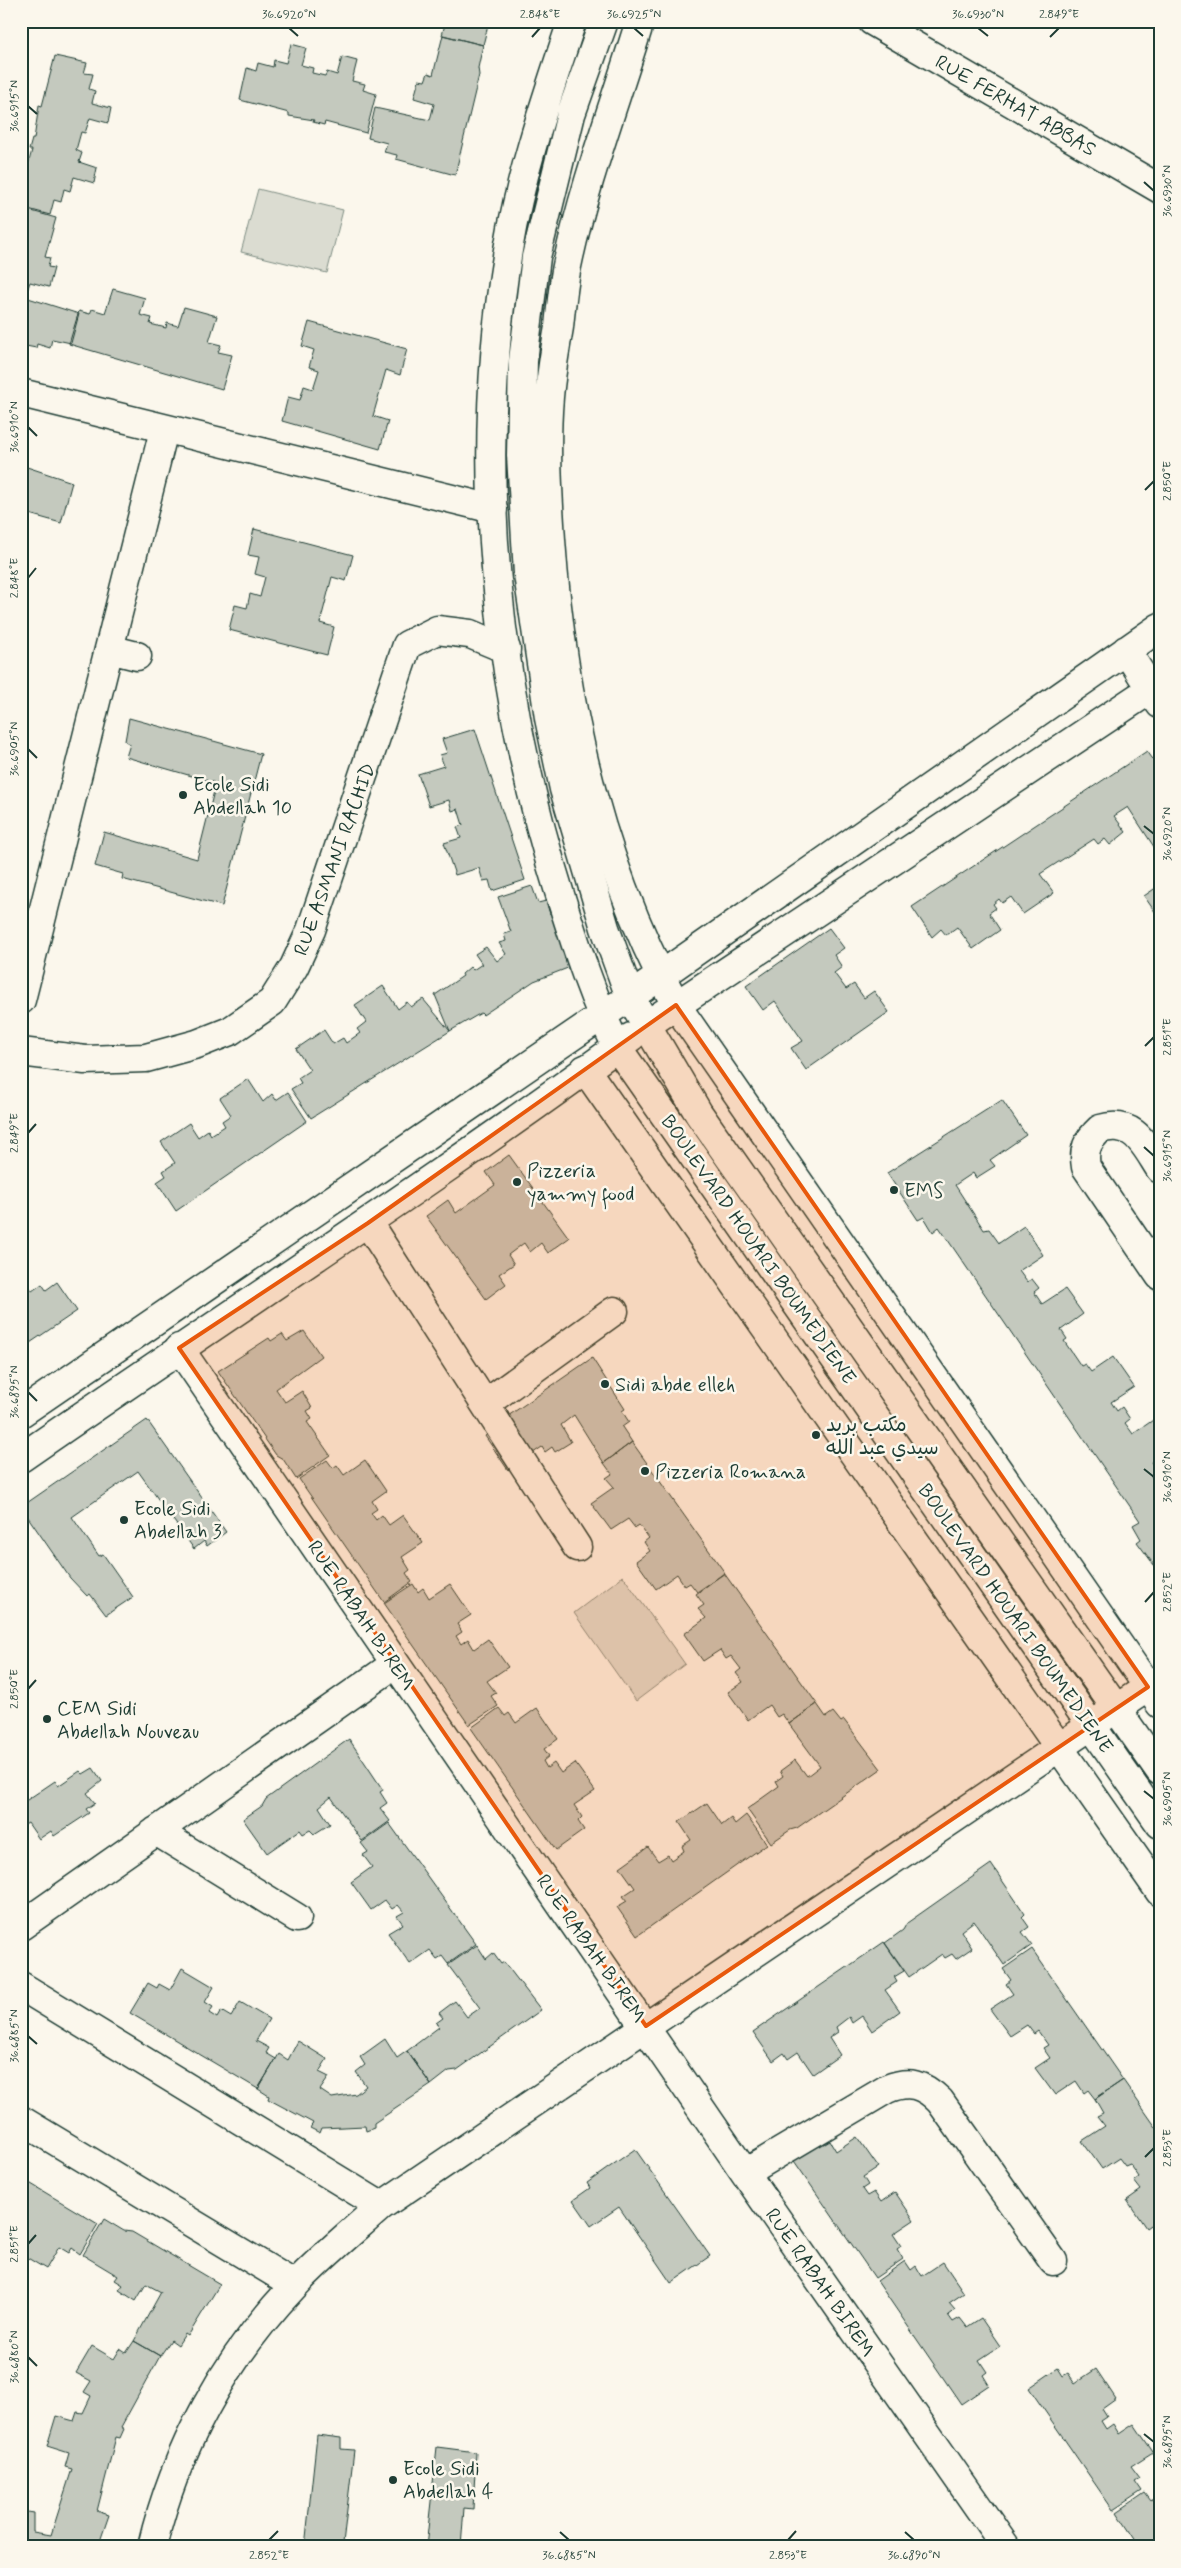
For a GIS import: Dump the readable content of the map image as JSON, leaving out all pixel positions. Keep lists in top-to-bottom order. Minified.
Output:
{"streets":{"street":["RUE FERHAT ABBAS","RUE ASMANI RACHID","BOULEVARD HOUARI BOUMEDIENE","RUE RABAH BIREM"]},"crossings":[["RUE ASMANI RACHID","BOULEVARD HOUARI BOUMEDIENE"]],"places":["Ecole Sidi Abdellah 10","Pizzeria yammy food","EMS","Sidi abde elleh","مكتب بريد سيدي عبد الله","Pizzeria Romana","Ecole Sidi Abdellah 3","CEM Sidi Abdellah Nouveau","Ecole Sidi Abdellah 4"],"coordinates":["36.6920°N","2.848°E","36.6925°N","36.6930°N","2.849°E","36.6915°N","36.6910°N","2.850°E","36.6905°N","2.851°E","36.6895°N","2.852°E","36.6885°N","2.853°E","36.6880°N","36.6890°N"]}
